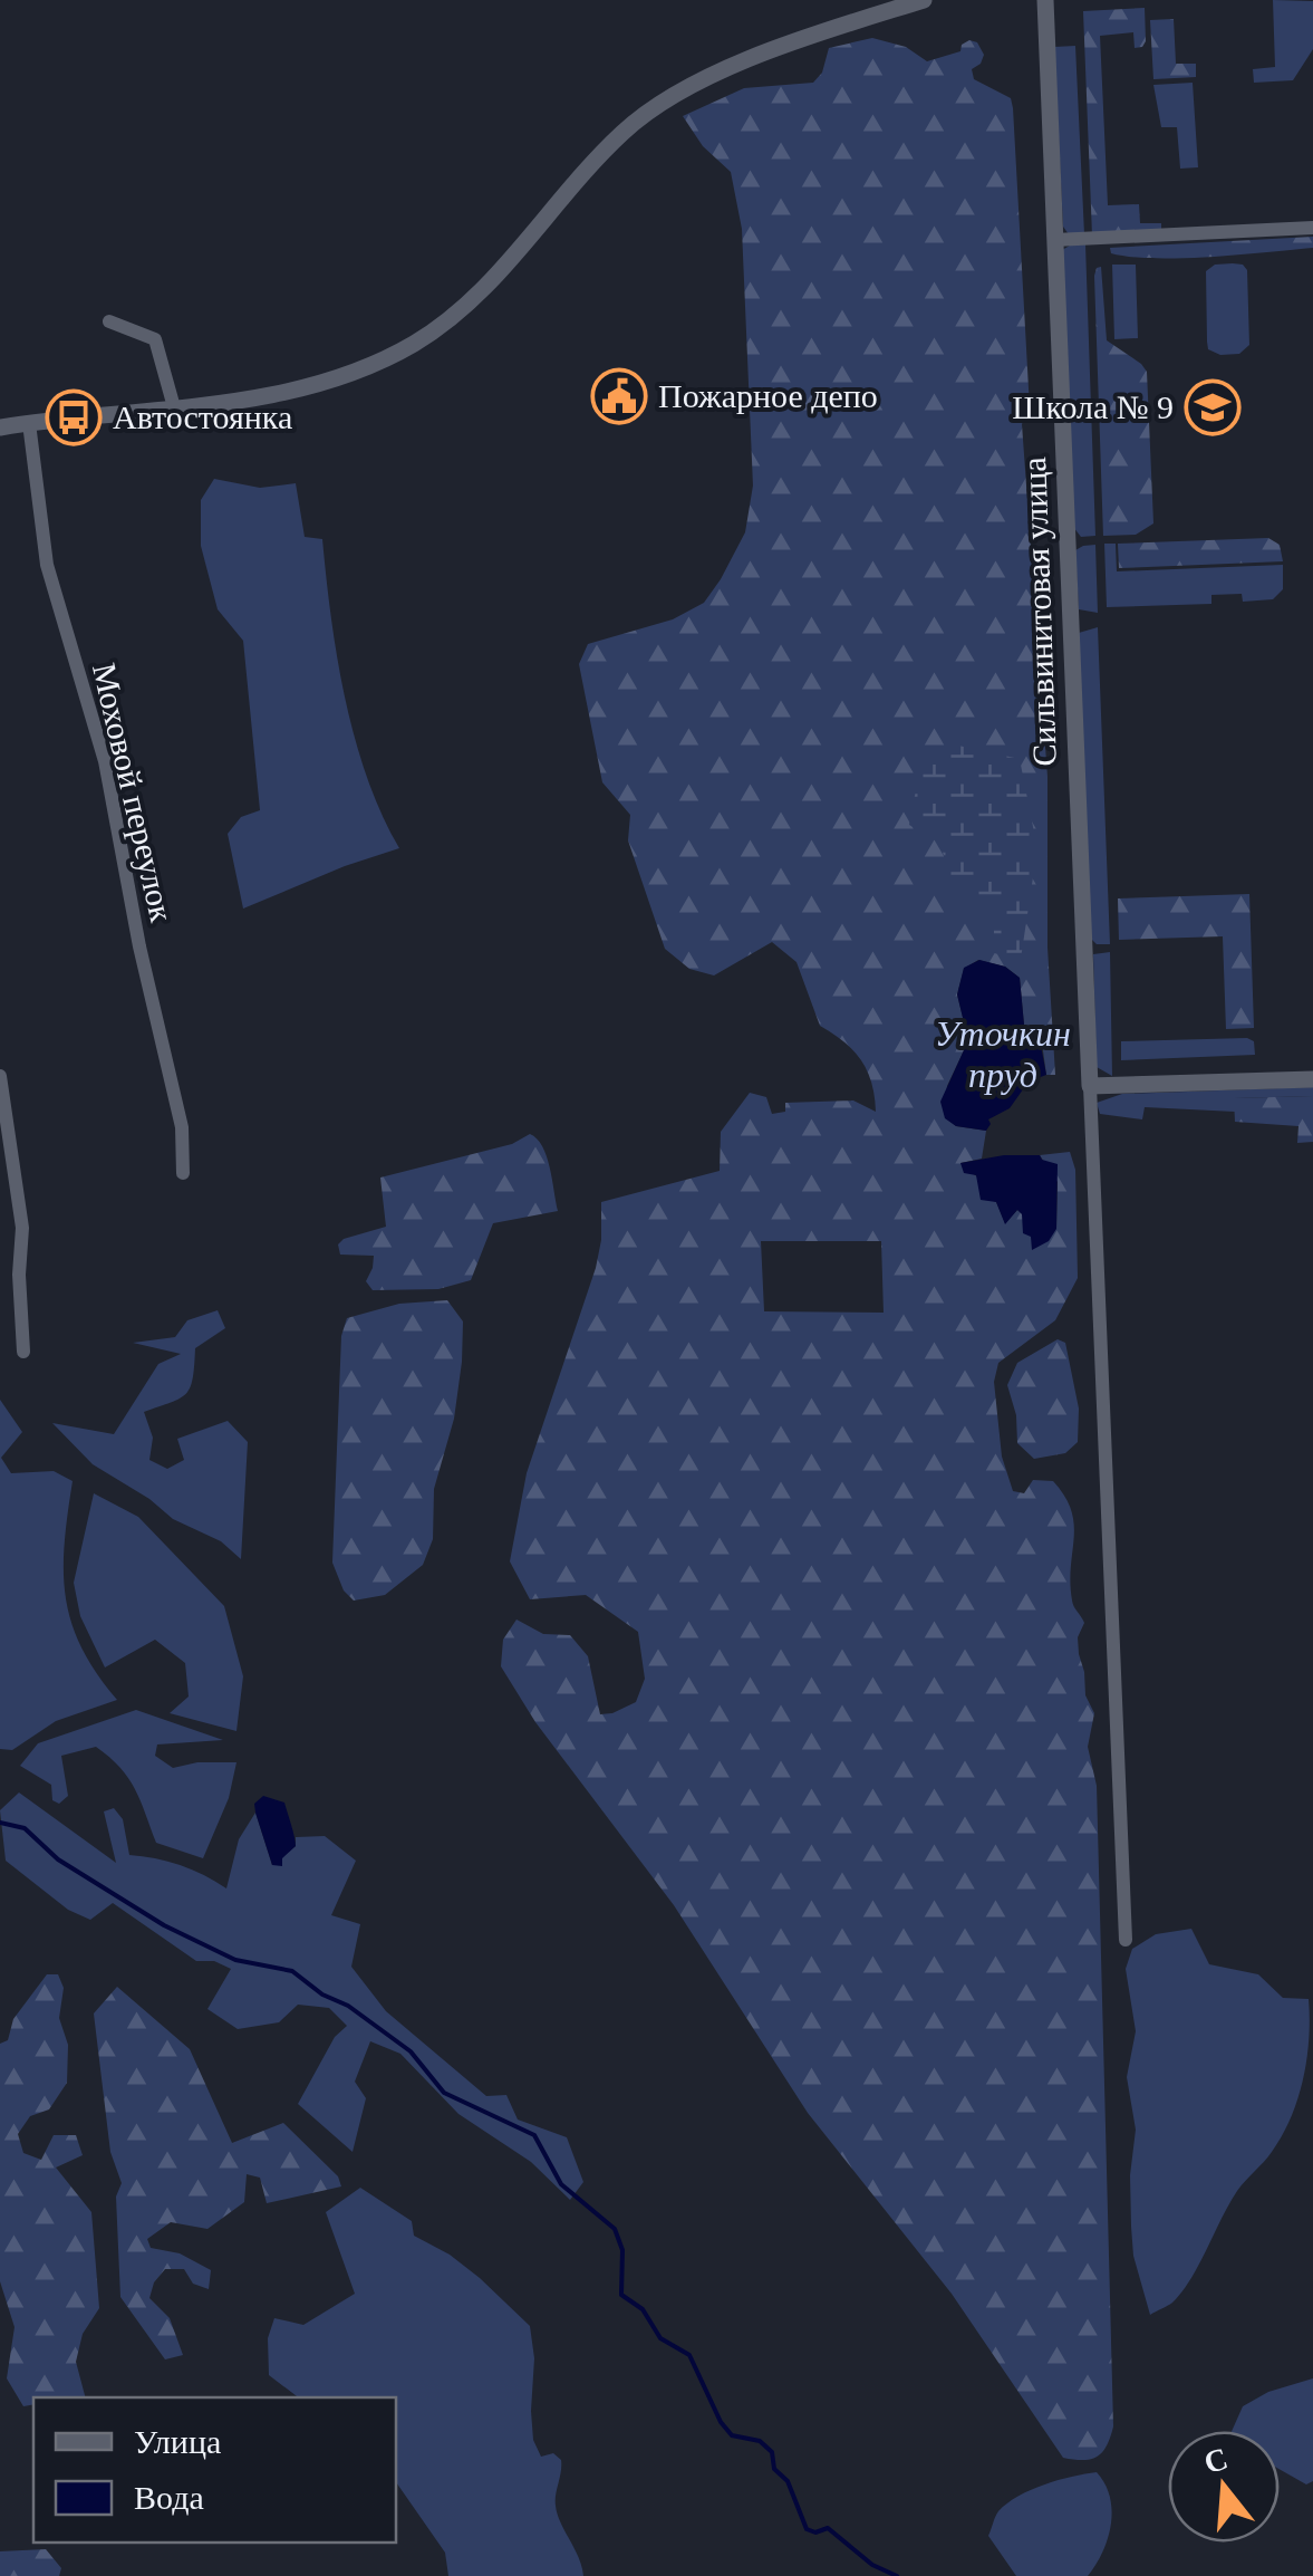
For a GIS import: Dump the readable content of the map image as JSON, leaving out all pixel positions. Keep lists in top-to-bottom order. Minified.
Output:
{"streets":{"street":["Сильвинитовая улица","Моховой переулок"]},"water":["Уточкин пруд"],"places":{"public building":["Пожарное депо"],"school or university":["Школа № 9"],"bus stop":["Автостоянка"]},"legend":["Улица","Вода"],"north":"top"}
